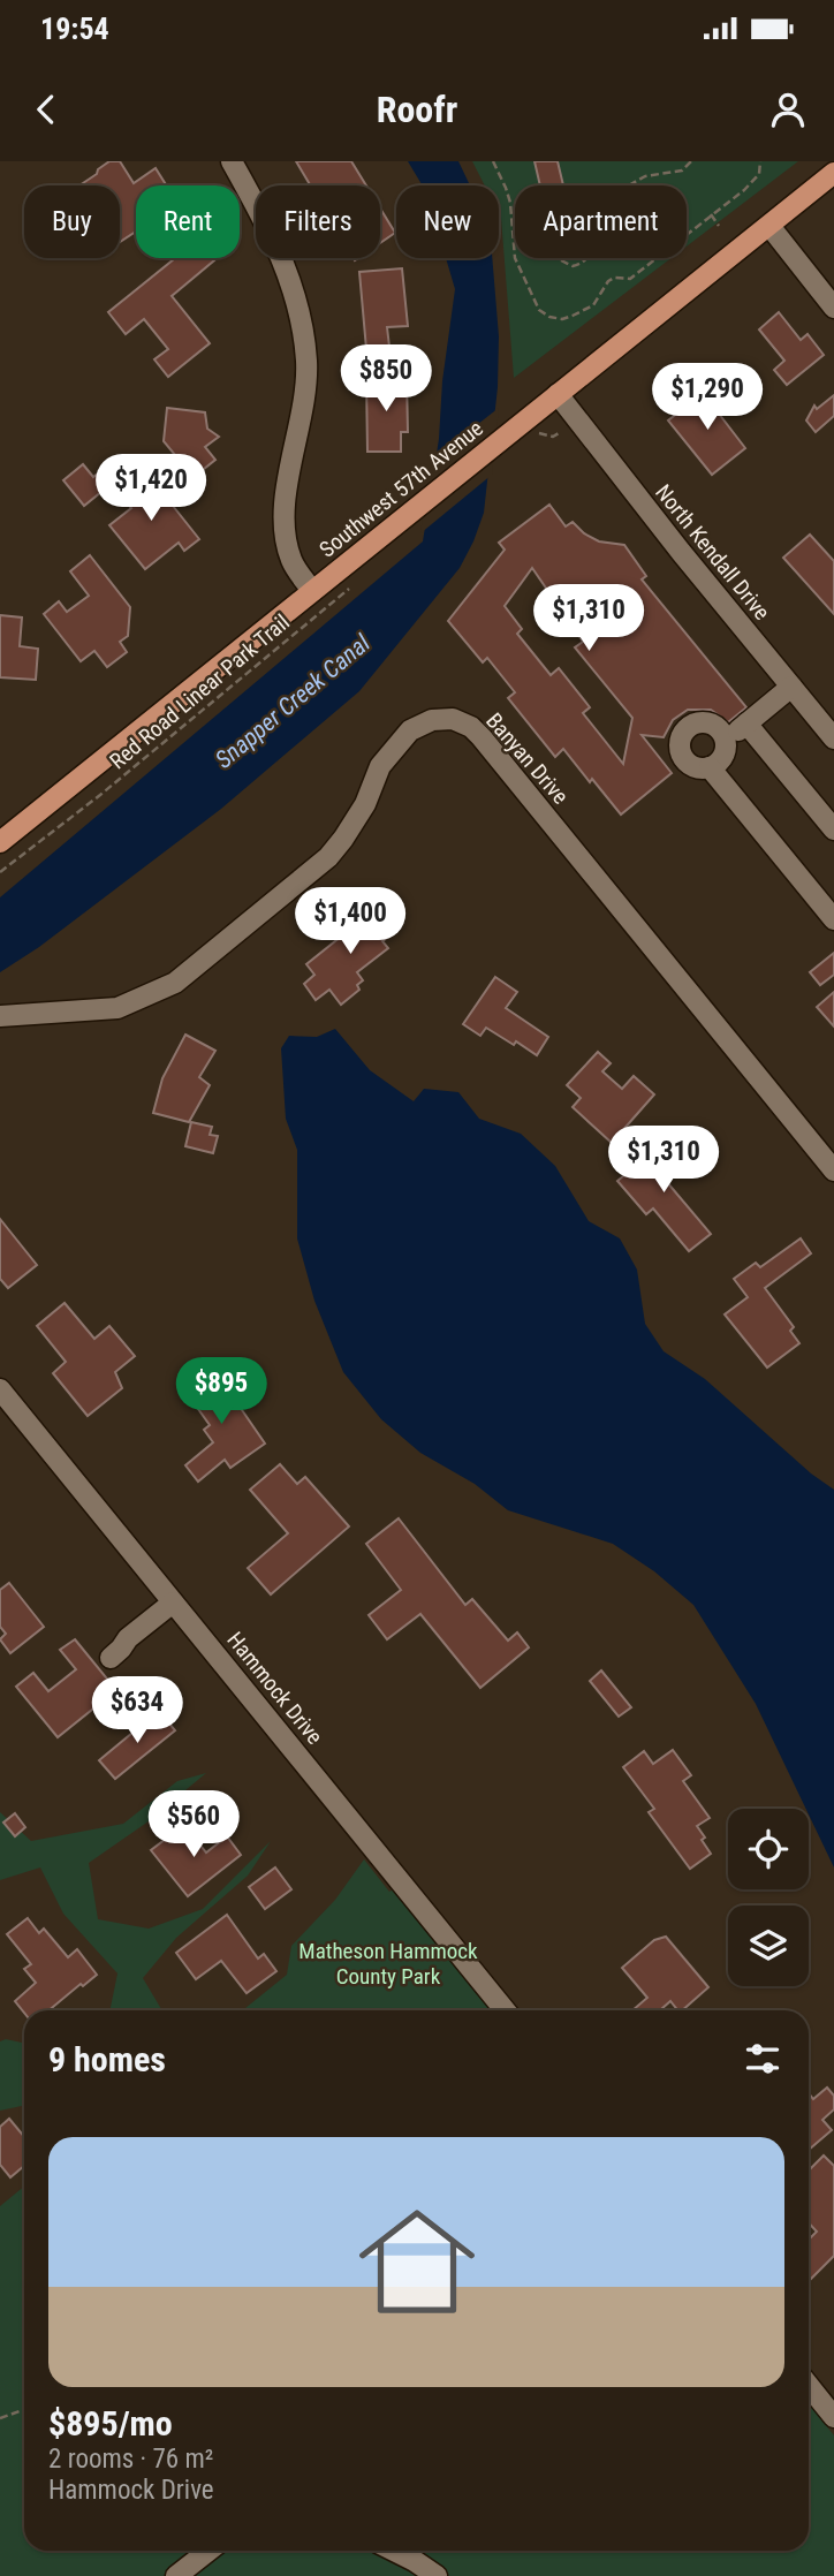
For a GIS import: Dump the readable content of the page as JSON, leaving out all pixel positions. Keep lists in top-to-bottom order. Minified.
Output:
{"streets":{"main road":["Southwest 57th Avenue"],"street":["North Kendall Drive","Banyan Drive","Hammock Drive"],"path":["Red Road Linear Park Trail"]},"crossings":[["Southwest 57th Avenue","North Kendall Drive"]],"water":["Snapper Creek Canal"],"parks":["Matheson Hammock County Park"],"page":{"status":"19:54","header":"Roofr","chip":["Buy","Rent","Filters","New","Apartment"],"price":["$850","$1,290","$1,420","$1,310","$1,400","$1,310","$895","$634","$560"],"heading":"9 homes","list":[{"name":"$895/mo","note":"2 rooms · 76 m² · Hammock Drive"}]}}
